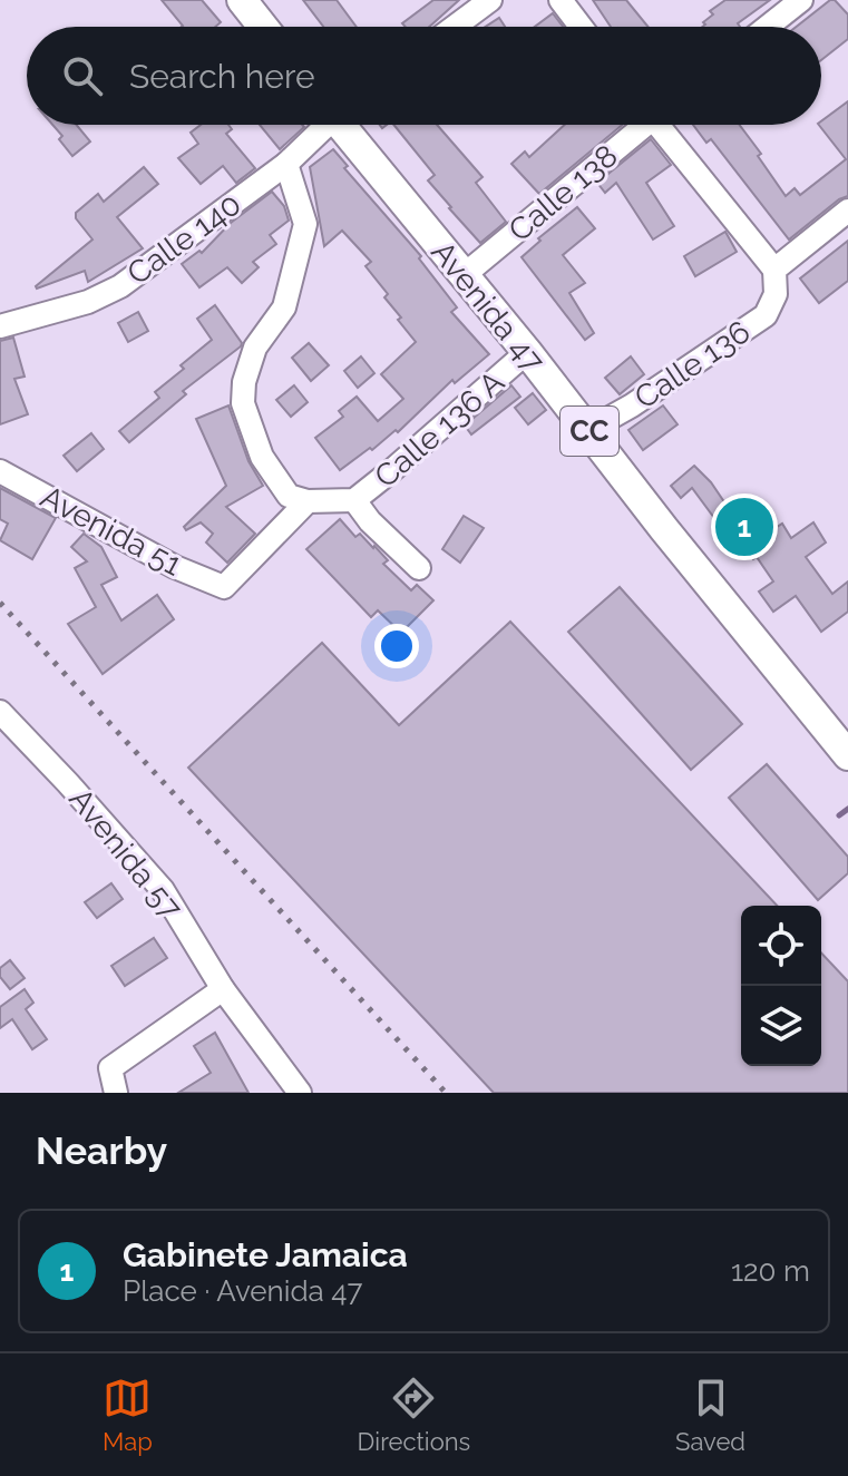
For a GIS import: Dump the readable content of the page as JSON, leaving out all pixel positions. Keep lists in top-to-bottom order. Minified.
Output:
{"streets":{"main road":["Avenida 47","CC"],"street":["Calle 138","Calle 140","Calle 136","Calle 136 A","Avenida 51","Avenida 57"]},"crossings":[["Calle 138","Avenida 47"],["Avenida 47","Calle 136"],["Avenida 47","Calle 136 A"],["Calle 136 A","Avenida 51"]],"page":{"search":"Search here","pins":"1","heading":"Nearby","list":[{"mark":"1","name":"Gabinete Jamaica","note":"Place · Avenida 47","value":"120 m"}],"nav":["Map","Directions","Saved"]}}
